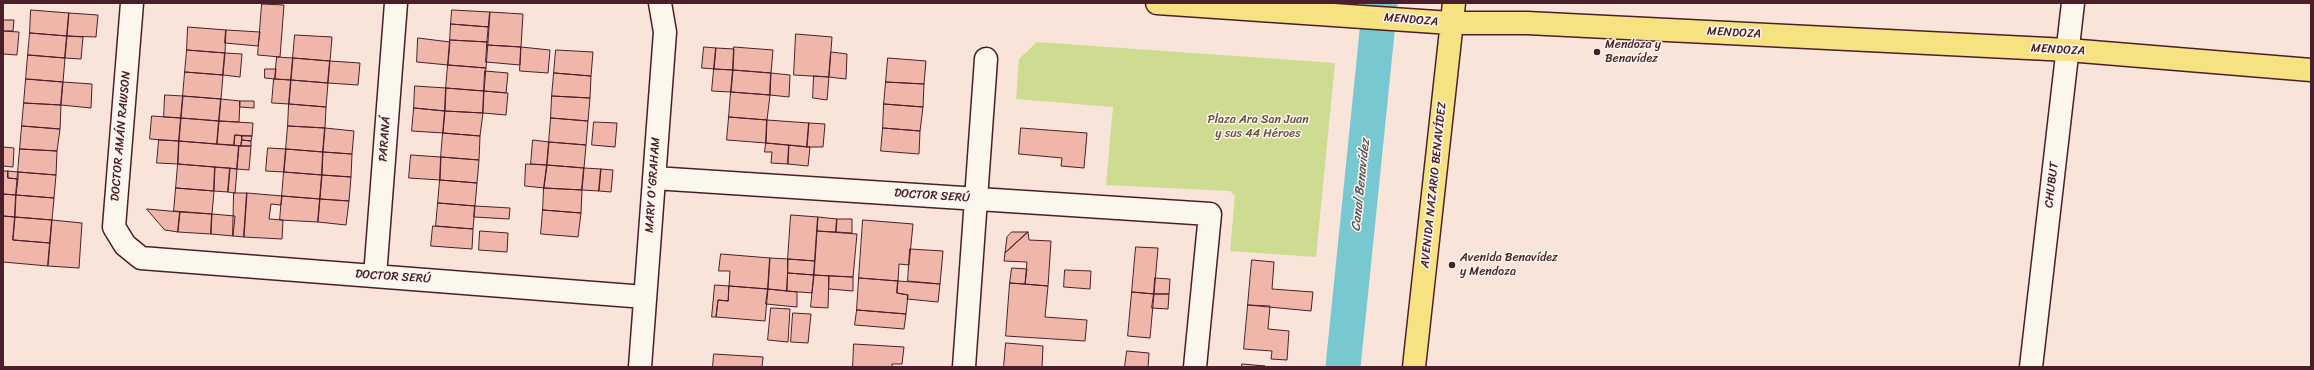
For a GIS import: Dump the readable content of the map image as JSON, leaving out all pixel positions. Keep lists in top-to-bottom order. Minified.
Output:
{"streets":{"main road":["MENDOZA","AVENIDA NAZARIO BENAVÍDEZ"],"street":["DOCTOR AMÁN RAWSON","PARANÁ","MARY O'GRAHAM","CHUBUT","DOCTOR SERÚ"]},"crossings":[["MENDOZA","AVENIDA NAZARIO BENAVÍDEZ"],["MENDOZA","CHUBUT"],["DOCTOR AMÁN RAWSON","DOCTOR SERÚ"],["PARANÁ","DOCTOR SERÚ"],["MARY O'GRAHAM","DOCTOR SERÚ"]],"water":["Canal Benavídez"],"parks":["Plaza Ara San Juan y sus 44 Héroes"],"places":["Mendoza y Benavídez","Avenida Benavídez y Mendoza"]}
